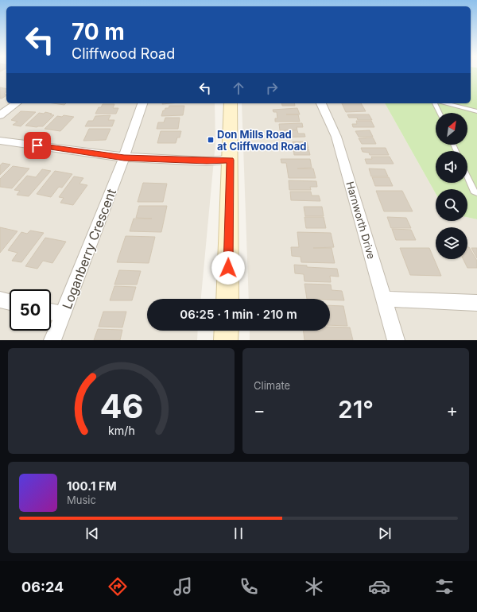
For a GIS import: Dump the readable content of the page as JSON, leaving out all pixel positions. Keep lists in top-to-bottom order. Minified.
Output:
{"streets":{"street":["Harnworth Drive","Loganberry Crescent"]},"places":{"transit":["Don Mills Road at Cliffwood Road"]},"north":"top right","page":{"turn":["70 m","Cliffwood Road"],"limit":"50","trip":"06:25 · 1 min · 210 m","tile":"Climate","heat":["−","21°","+"],"song":["100.1 FM","Music"],"tabs":"06:24","gauge":["46","km/h"]}}
